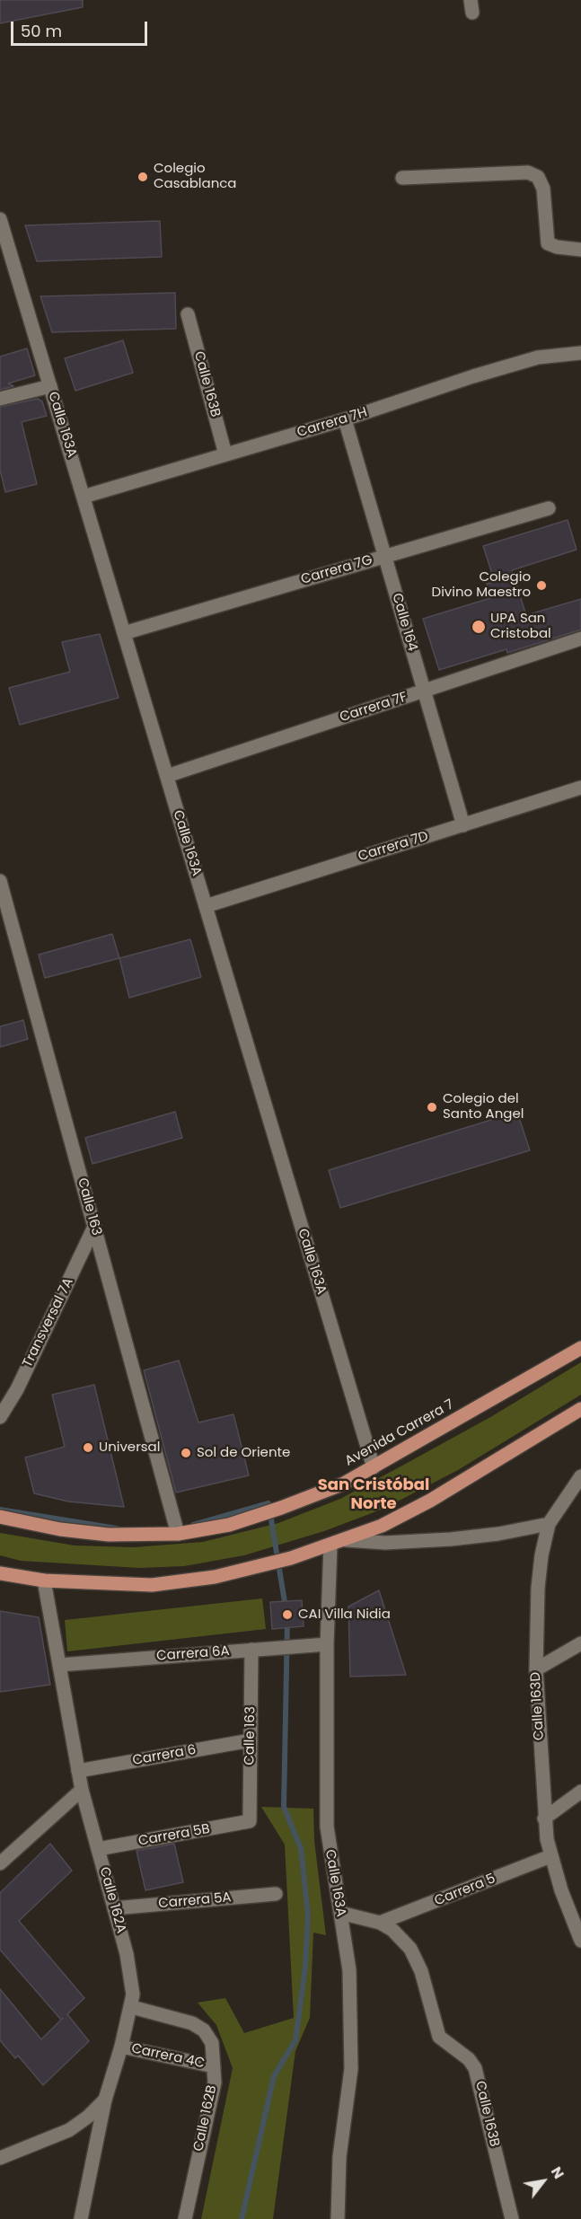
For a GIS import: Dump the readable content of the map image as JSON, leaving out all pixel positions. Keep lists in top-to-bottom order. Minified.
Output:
{"streets":{"main road":["Avenida Carrera 7"],"street":["Calle 163B","Carrera 7H","Calle 163A","Carrera 7G","Calle 164","Carrera 7F","Carrera 7D","Calle 163","Transversal 7A","Carrera 6A","Calle 163D","Carrera 6","Carrera 5B","Carrera 5","Calle 162A","Carrera 5A","Carrera 4C","Calle 162B"]},"crossings":[["Calle 163B","Carrera 7H"],["Calle 163B","Calle 163A"],["Calle 163B","Carrera 5"],["Carrera 7H","Calle 163A"],["Carrera 7H","Calle 164"],["Calle 163A","Carrera 7G"],["Calle 163A","Carrera 7F"],["Calle 163A","Carrera 7D"],["Calle 163A","Avenida Carrera 7"],["Calle 163A","Carrera 6A"],["Carrera 7G","Calle 164"],["Calle 164","Carrera 7F"],["Calle 164","Carrera 7D"],["Calle 163","Transversal 7A"],["Calle 163","Avenida Carrera 7"],["Calle 163","Carrera 6A"],["Calle 163","Carrera 6"],["Calle 163","Carrera 5B"],["Carrera 6A","Calle 162A"],["Calle 163D","Carrera 5"],["Carrera 6","Calle 162A"],["Carrera 5B","Calle 162A"],["Calle 162A","Carrera 5A"],["Calle 162A","Carrera 4C"],["Calle 162A","Calle 162B"],["Carrera 4C","Calle 162B"]],"districts":["San Cristóbal Norte"],"places":["Colegio Casablanca","Colegio Divino Maestro","UPA San Cristobal","Colegio del Santo Angel","Universal","Sol de Oriente","CAI Villa Nidia"],"scale_bar":"50 m","north":"top right"}
